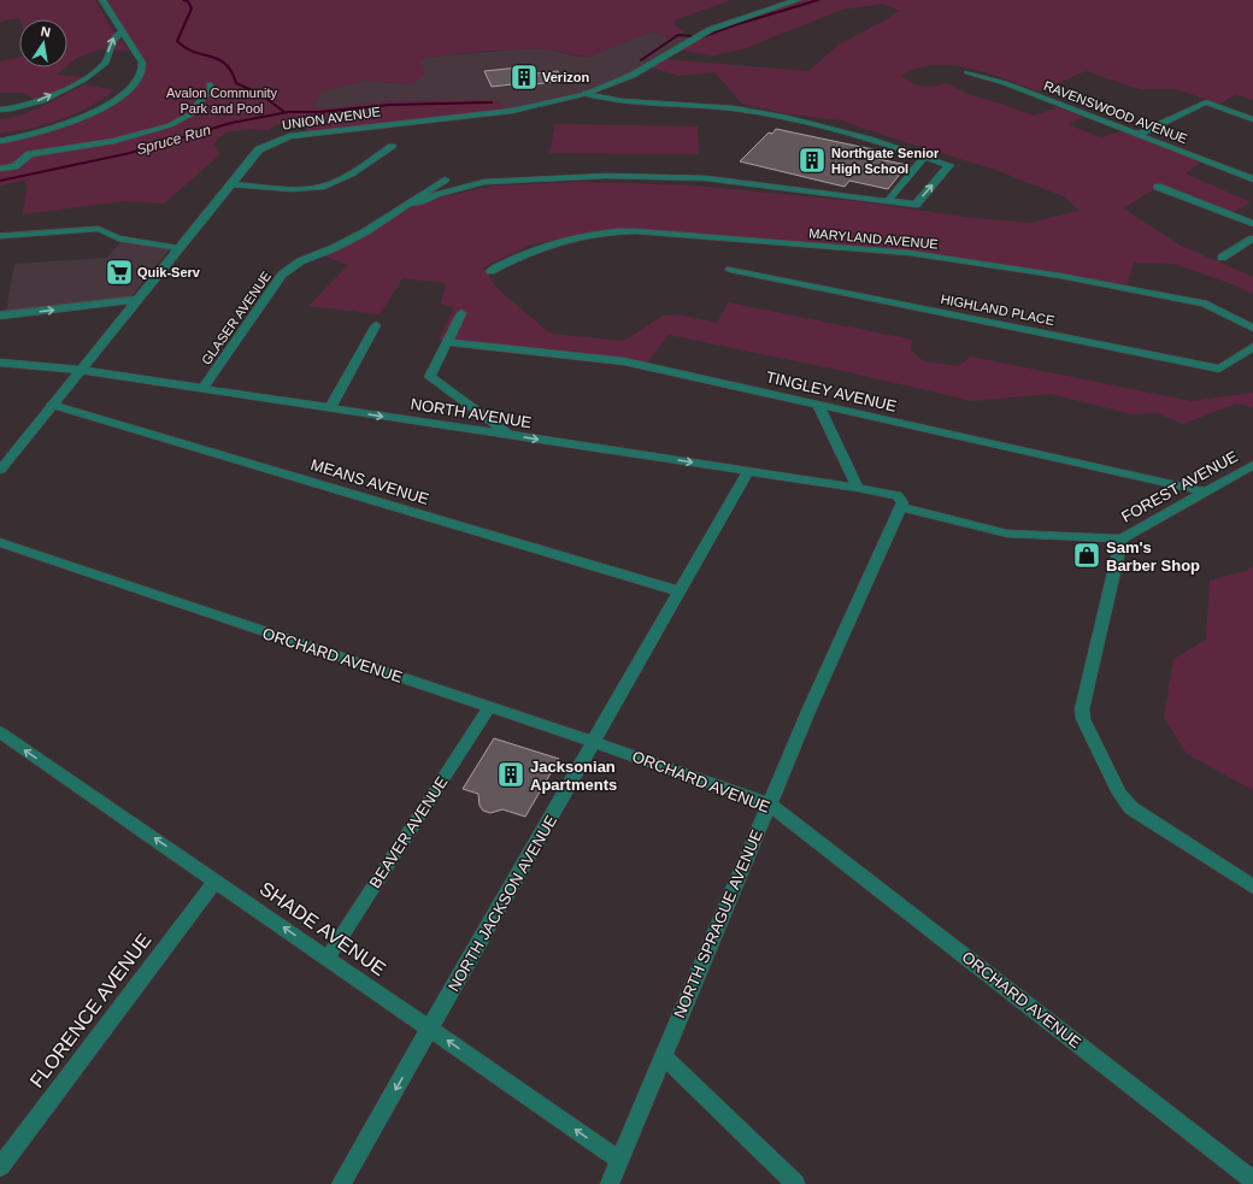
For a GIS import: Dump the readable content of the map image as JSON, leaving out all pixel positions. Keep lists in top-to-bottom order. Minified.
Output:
{"streets":{"street":["RAVENSWOOD AVENUE","UNION AVENUE","MARYLAND AVENUE","HIGHLAND PLACE","GLASER AVENUE","TINGLEY AVENUE","NORTH AVENUE","MEANS AVENUE","FOREST AVENUE","ORCHARD AVENUE","BEAVER AVENUE","NORTH JACKSON AVENUE","NORTH SPRAGUE AVENUE","SHADE AVENUE","FLORENCE AVENUE"]},"crossings":[["UNION AVENUE","NORTH AVENUE"],["UNION AVENUE","MEANS AVENUE"],["GLASER AVENUE","NORTH AVENUE"],["TINGLEY AVENUE","FOREST AVENUE"],["NORTH AVENUE","NORTH JACKSON AVENUE"],["NORTH AVENUE","NORTH SPRAGUE AVENUE"],["MEANS AVENUE","NORTH JACKSON AVENUE"],["ORCHARD AVENUE","BEAVER AVENUE"],["ORCHARD AVENUE","NORTH JACKSON AVENUE"],["ORCHARD AVENUE","NORTH SPRAGUE AVENUE"],["BEAVER AVENUE","SHADE AVENUE"],["NORTH JACKSON AVENUE","SHADE AVENUE"],["NORTH SPRAGUE AVENUE","SHADE AVENUE"],["SHADE AVENUE","FLORENCE AVENUE"]],"one_way":["NORTH AVENUE","SHADE AVENUE"],"water":["Spruce Run"],"parks":["Avalon Community Park and Pool"],"places":{"building":["Verizon","Northgate Senior High School","Jacksonian Apartments"],"supermarket":["Quik-Serv"],"shop":["Sam's Barber Shop"]},"north":"top"}
